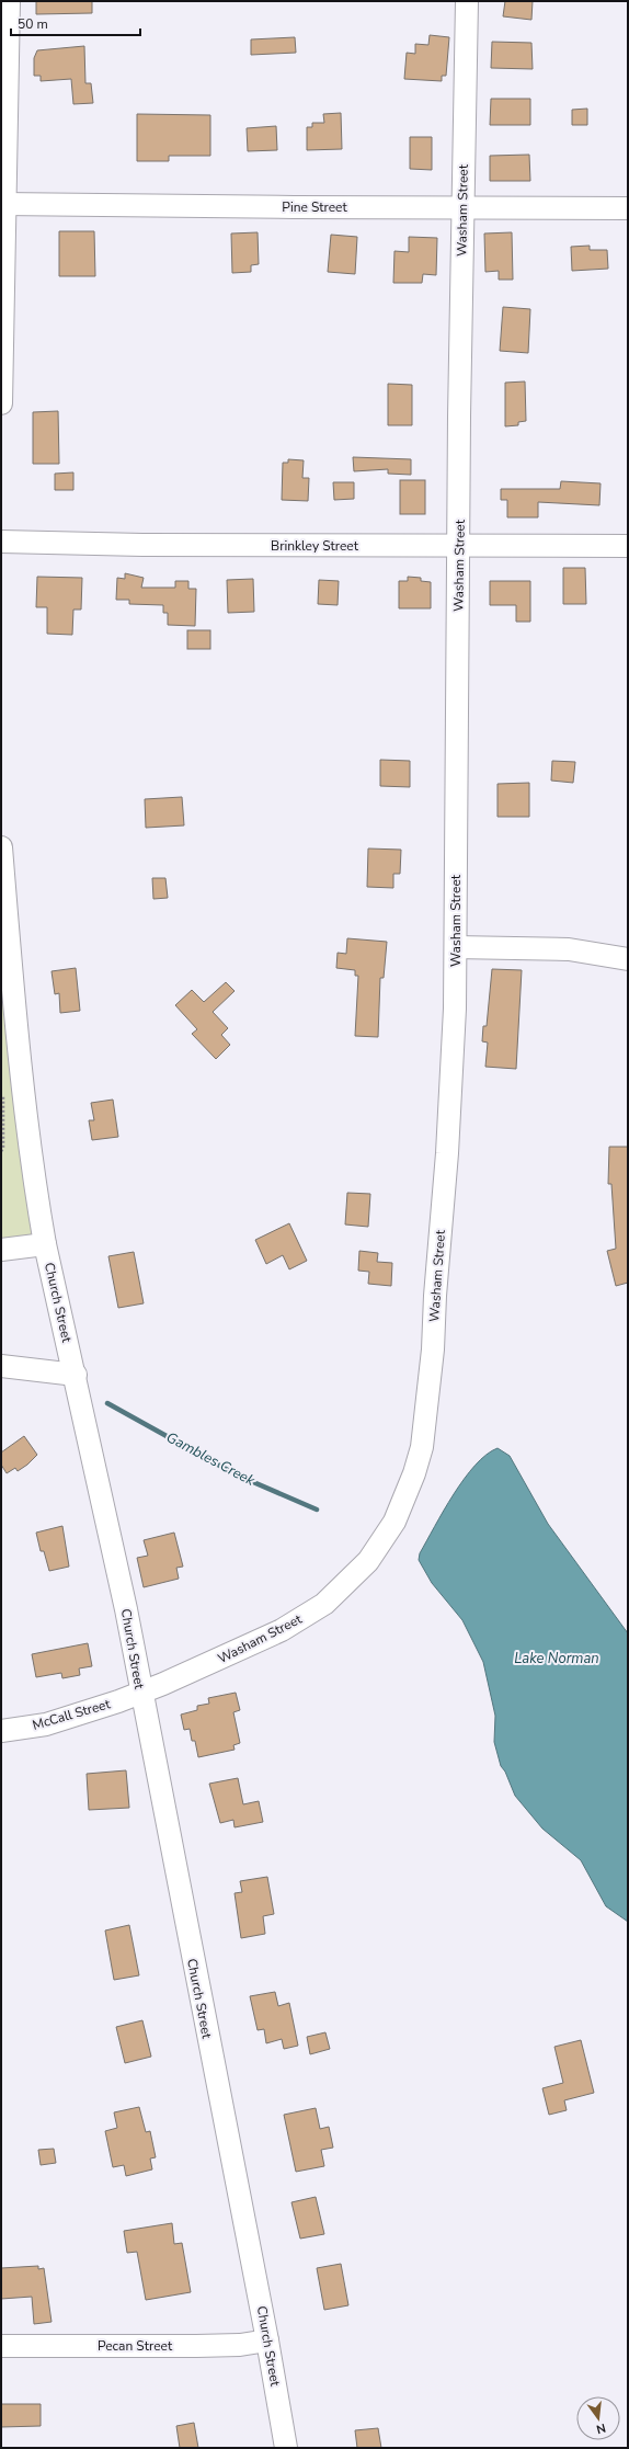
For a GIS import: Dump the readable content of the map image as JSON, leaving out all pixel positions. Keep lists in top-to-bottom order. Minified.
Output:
{"streets":{"street":["Pine Street","Washam Street","Brinkley Street","Church Street","McCall Street","Pecan Street"]},"crossings":[["Pine Street","Washam Street"],["Washam Street","Brinkley Street"],["Washam Street","Church Street"],["Washam Street","McCall Street"],["Church Street","McCall Street"],["Church Street","Pecan Street"]],"water":["Gambles Creek","Lake Norman"],"scale_bar":"50 m","north":"bottom"}
